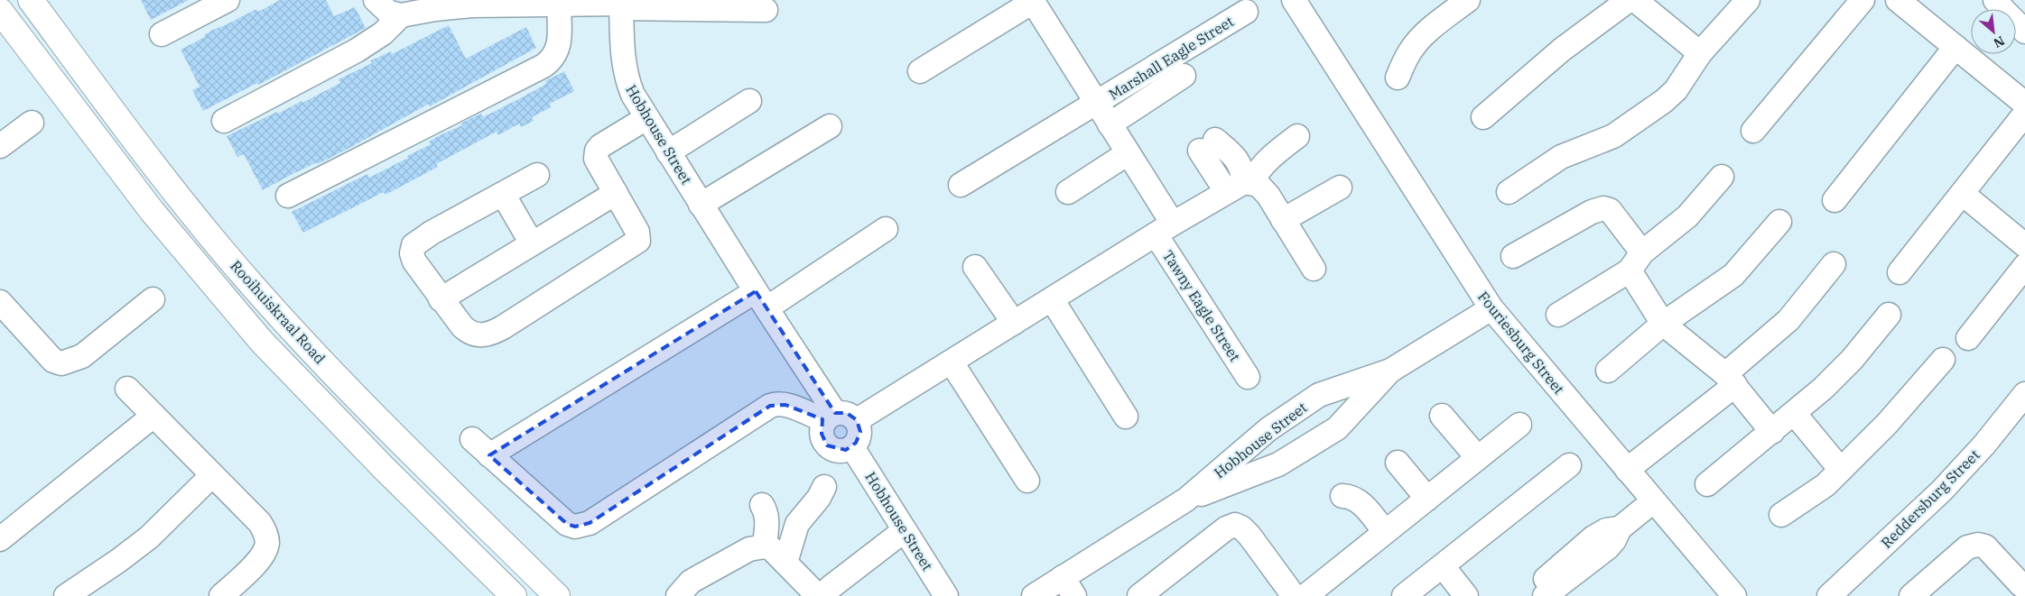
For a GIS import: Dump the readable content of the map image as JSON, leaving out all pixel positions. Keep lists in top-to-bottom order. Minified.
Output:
{"streets":{"main road":["Rooihuiskraal Road"],"street":["Marshall Eagle Street","Hobhouse Street","Tawny Eagle Street","Fouriesburg Street","Reddersburg Street"]},"crossings":[["Marshall Eagle Street","Tawny Eagle Street"],["Hobhouse Street","Tawny Eagle Street"],["Hobhouse Street","Fouriesburg Street"]],"north":"bottom right"}
